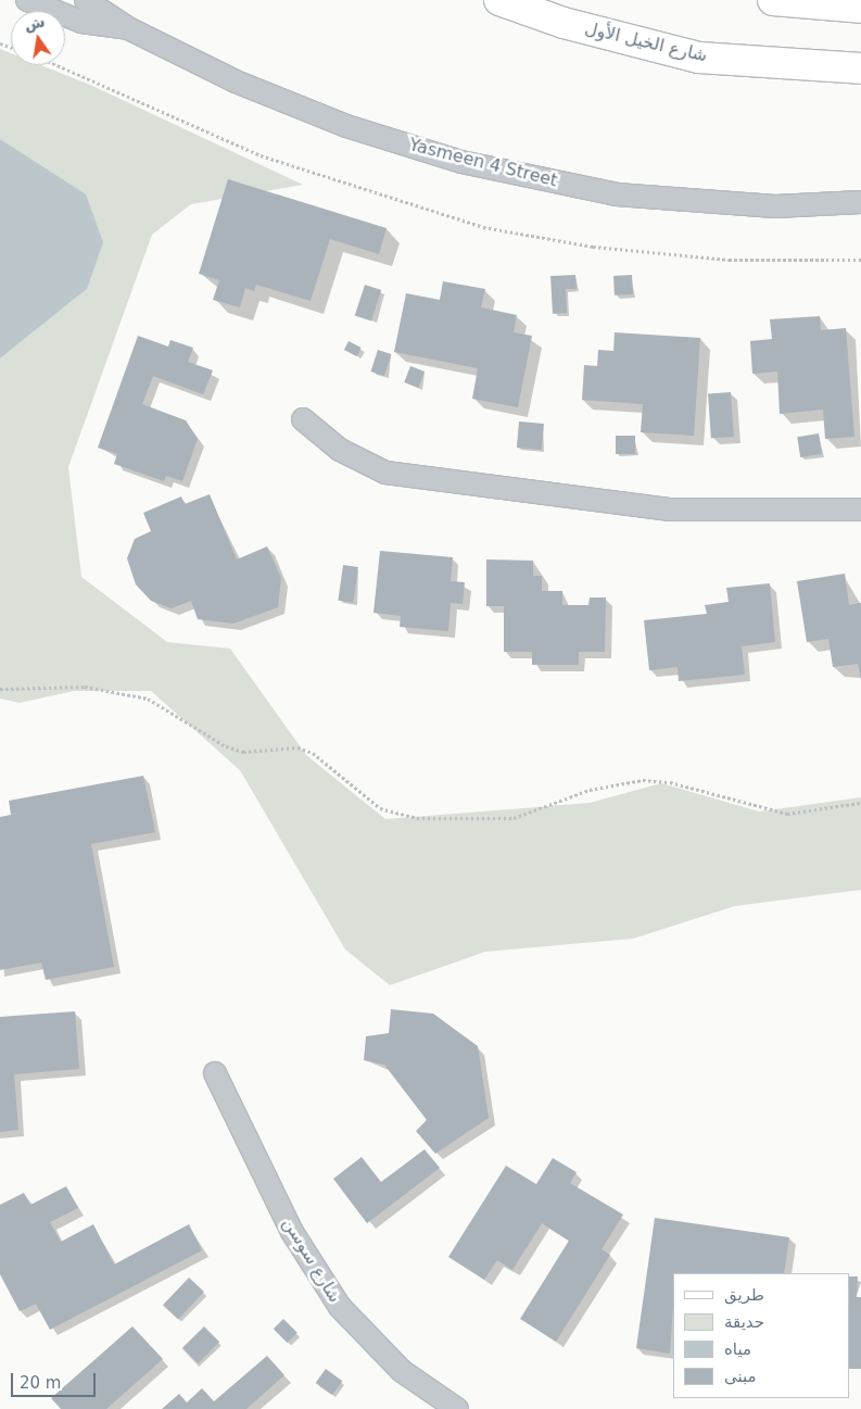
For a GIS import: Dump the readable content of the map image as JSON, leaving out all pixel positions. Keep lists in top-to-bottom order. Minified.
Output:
{"streets":{"main road":["شارع الخيل الأول"],"street":["Yasmeen 4 Street","شارع سوسن"]},"legend":["طريق","حديقة","مياه","مبنى"],"scale_bar":"20 m","north":"top"}
